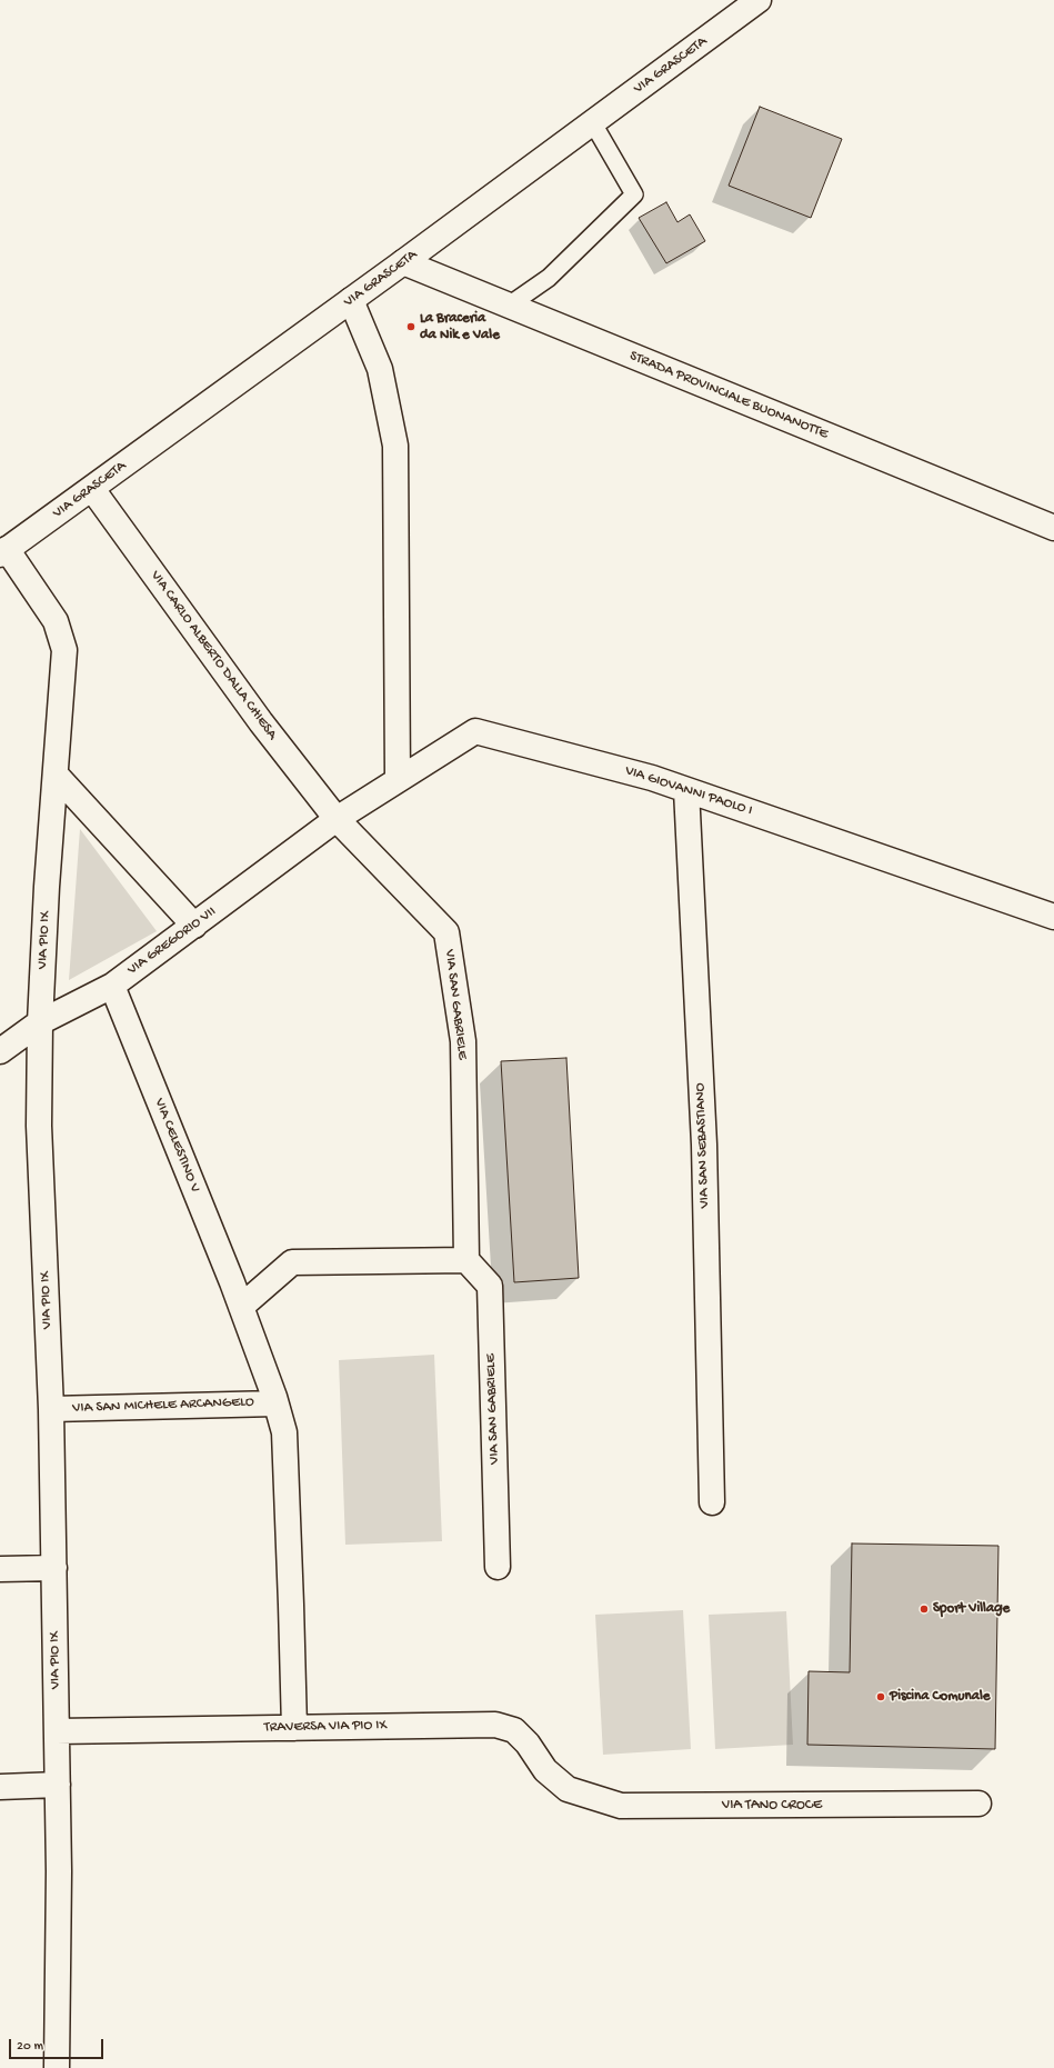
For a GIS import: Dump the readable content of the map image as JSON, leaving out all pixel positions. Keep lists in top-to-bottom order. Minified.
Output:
{"streets":{"street":["VIA GRASCETA","STRADA PROVINCIALE BUONANOTTE","VIA CARLO ALBERTO DALLA CHIESA","VIA GIOVANNI PAOLO I","VIA PIO IX","VIA GREGORIO VII","VIA SAN GABRIELE","VIA CELESTINO V","VIA SAN SEBASTIANO","VIA SAN MICHELE ARCANGELO","TRAVERSA VIA PIO IX","VIA TANO CROCE"]},"crossings":[["VIA GRASCETA","STRADA PROVINCIALE BUONANOTTE"],["VIA GRASCETA","VIA CARLO ALBERTO DALLA CHIESA"],["VIA GRASCETA","VIA PIO IX"],["VIA CARLO ALBERTO DALLA CHIESA","VIA GIOVANNI PAOLO I"],["VIA CARLO ALBERTO DALLA CHIESA","VIA GREGORIO VII"],["VIA CARLO ALBERTO DALLA CHIESA","VIA SAN GABRIELE"],["VIA GIOVANNI PAOLO I","VIA GREGORIO VII"],["VIA GIOVANNI PAOLO I","VIA SAN GABRIELE"],["VIA GIOVANNI PAOLO I","VIA SAN SEBASTIANO"],["VIA PIO IX","VIA GREGORIO VII"],["VIA PIO IX","VIA SAN MICHELE ARCANGELO"],["VIA PIO IX","TRAVERSA VIA PIO IX"],["VIA GREGORIO VII","VIA SAN GABRIELE"],["VIA GREGORIO VII","VIA CELESTINO V"],["VIA CELESTINO V","VIA SAN MICHELE ARCANGELO"],["VIA CELESTINO V","TRAVERSA VIA PIO IX"],["TRAVERSA VIA PIO IX","VIA TANO CROCE"]],"places":["La Braceria da Nik e Vale","Sport Village","Piscina Comunale"],"scale_bar":"20 m"}
